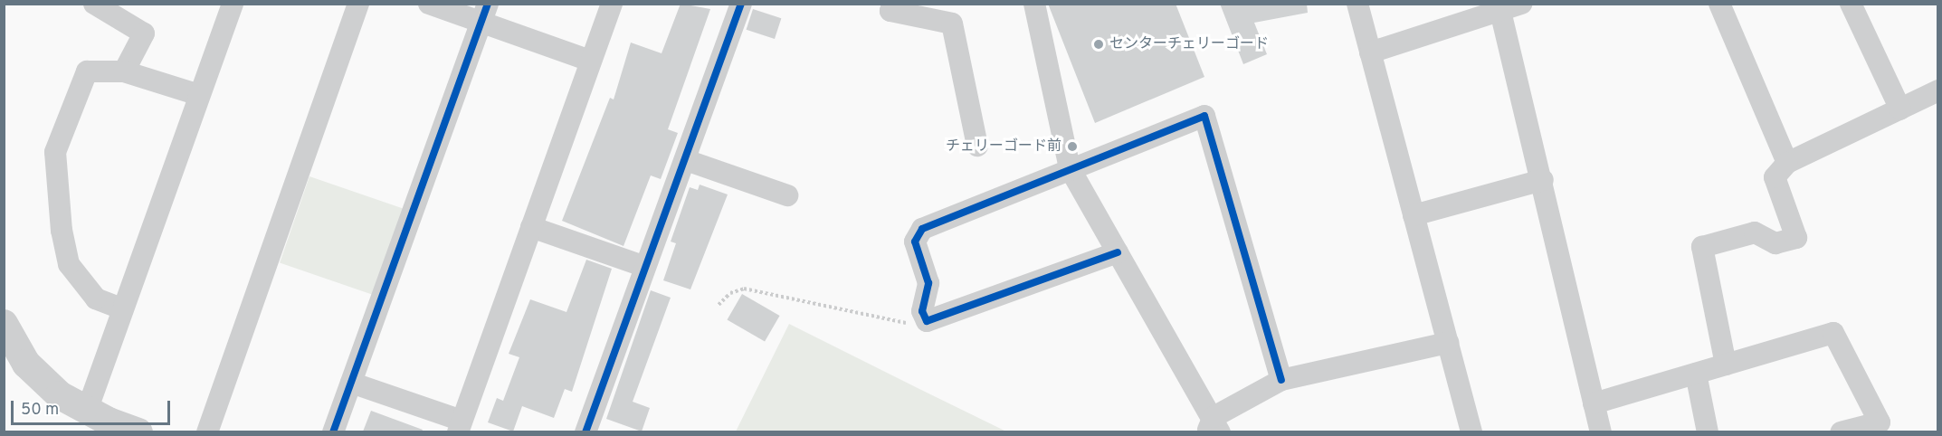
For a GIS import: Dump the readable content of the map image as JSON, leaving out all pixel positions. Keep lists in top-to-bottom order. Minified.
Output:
{"places":["センターチェリーゴード","チェリーゴード前"],"scale_bar":"50 m"}
